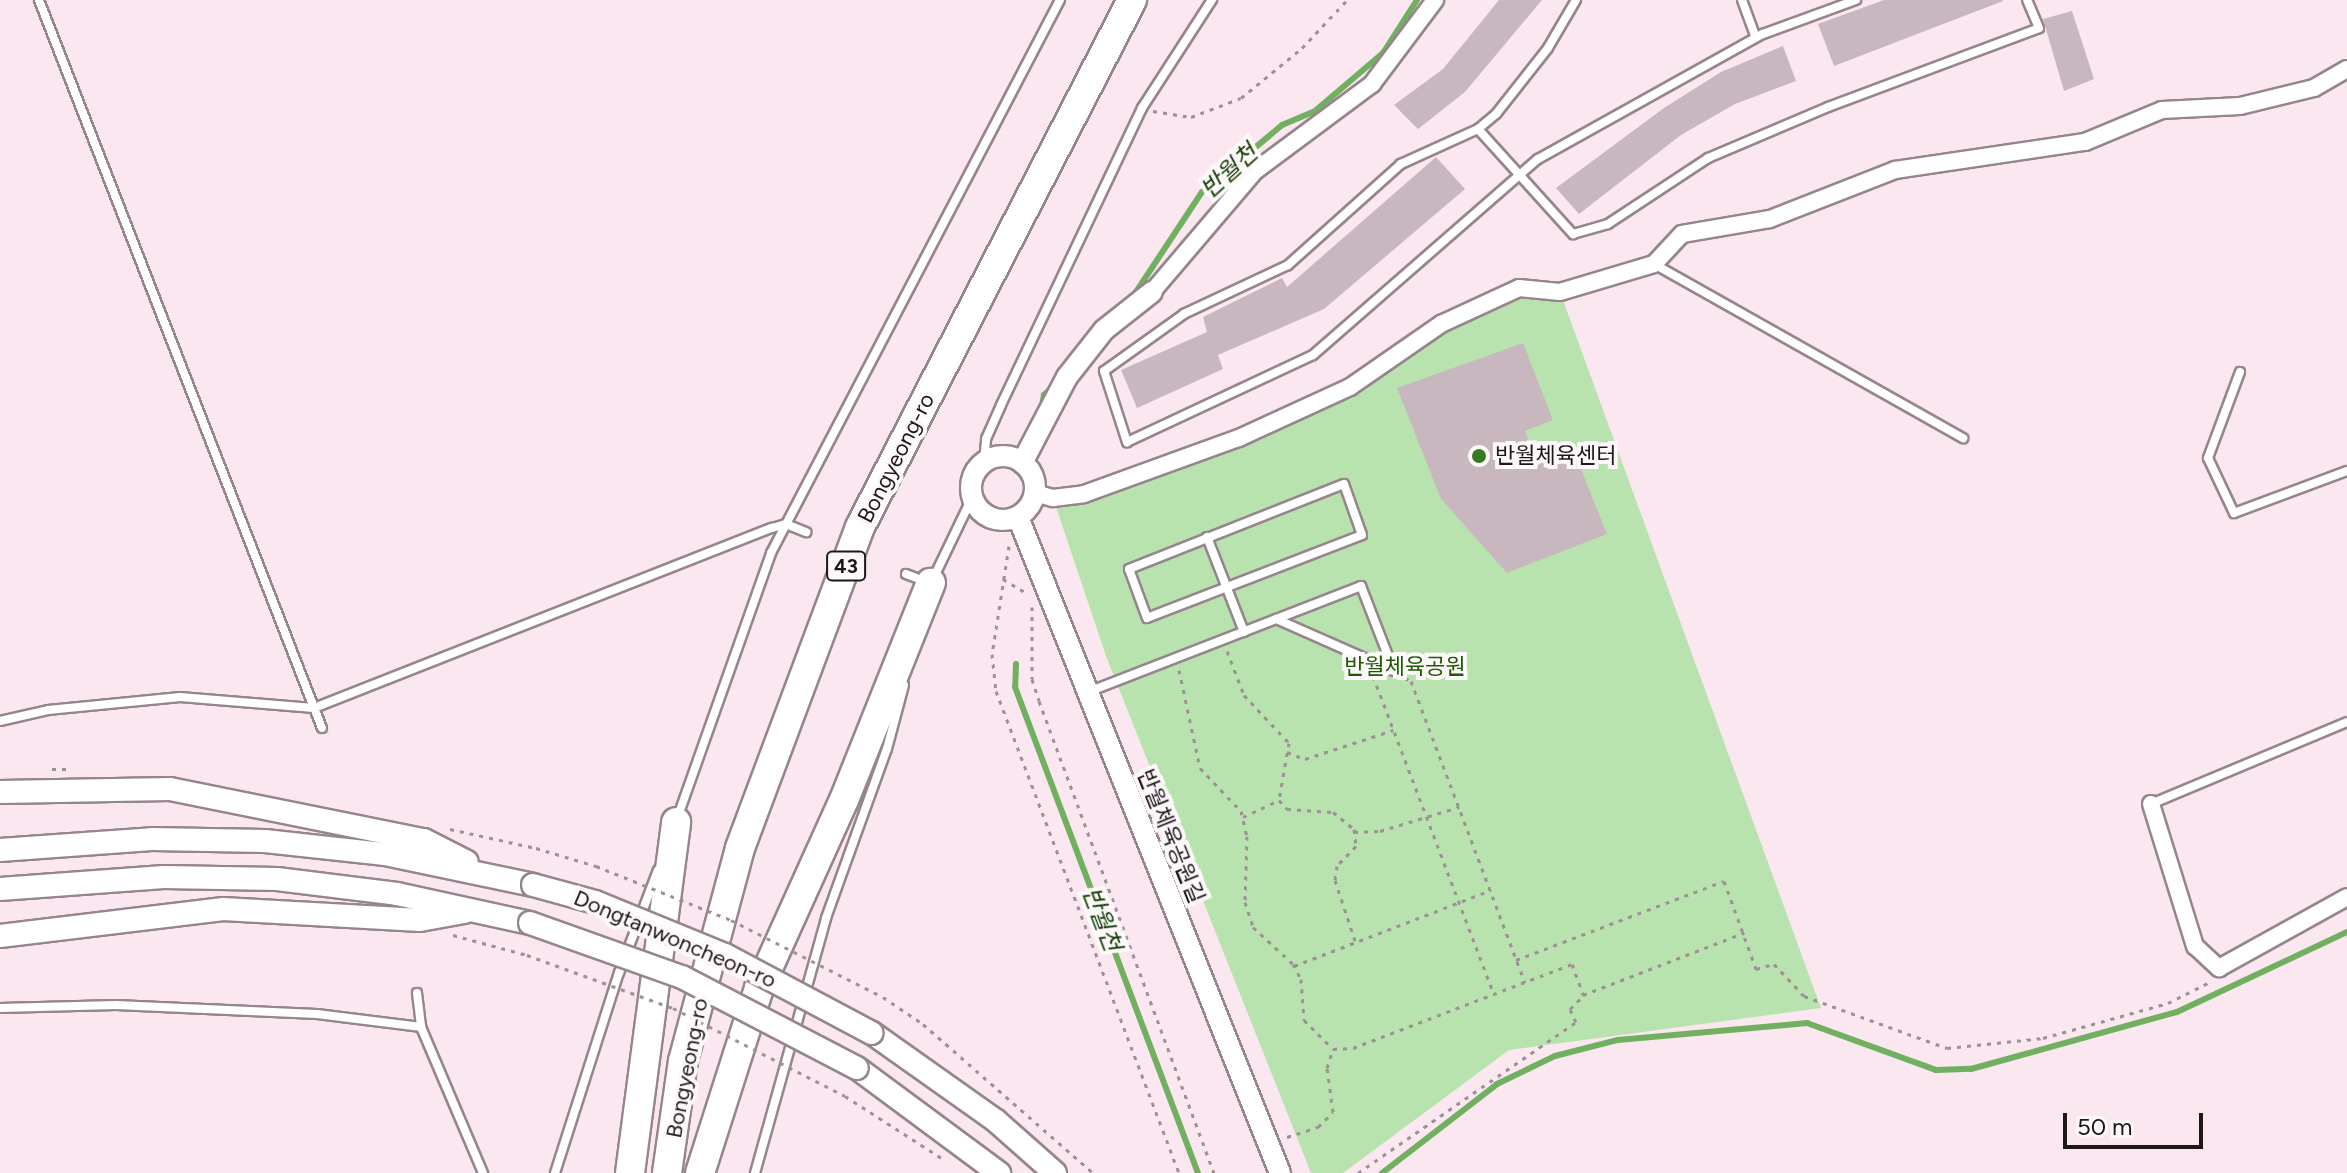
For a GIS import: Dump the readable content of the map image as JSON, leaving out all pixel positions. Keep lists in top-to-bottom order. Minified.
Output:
{"streets":{"highway":["Bongyeong-ro","43"],"main road":["Dongtanwoncheon-ro"],"street":["반월체육공원길"]},"water":["반월천"],"parks":["반월체육공원"],"places":["반월체육센터"],"scale_bar":"50 m"}
